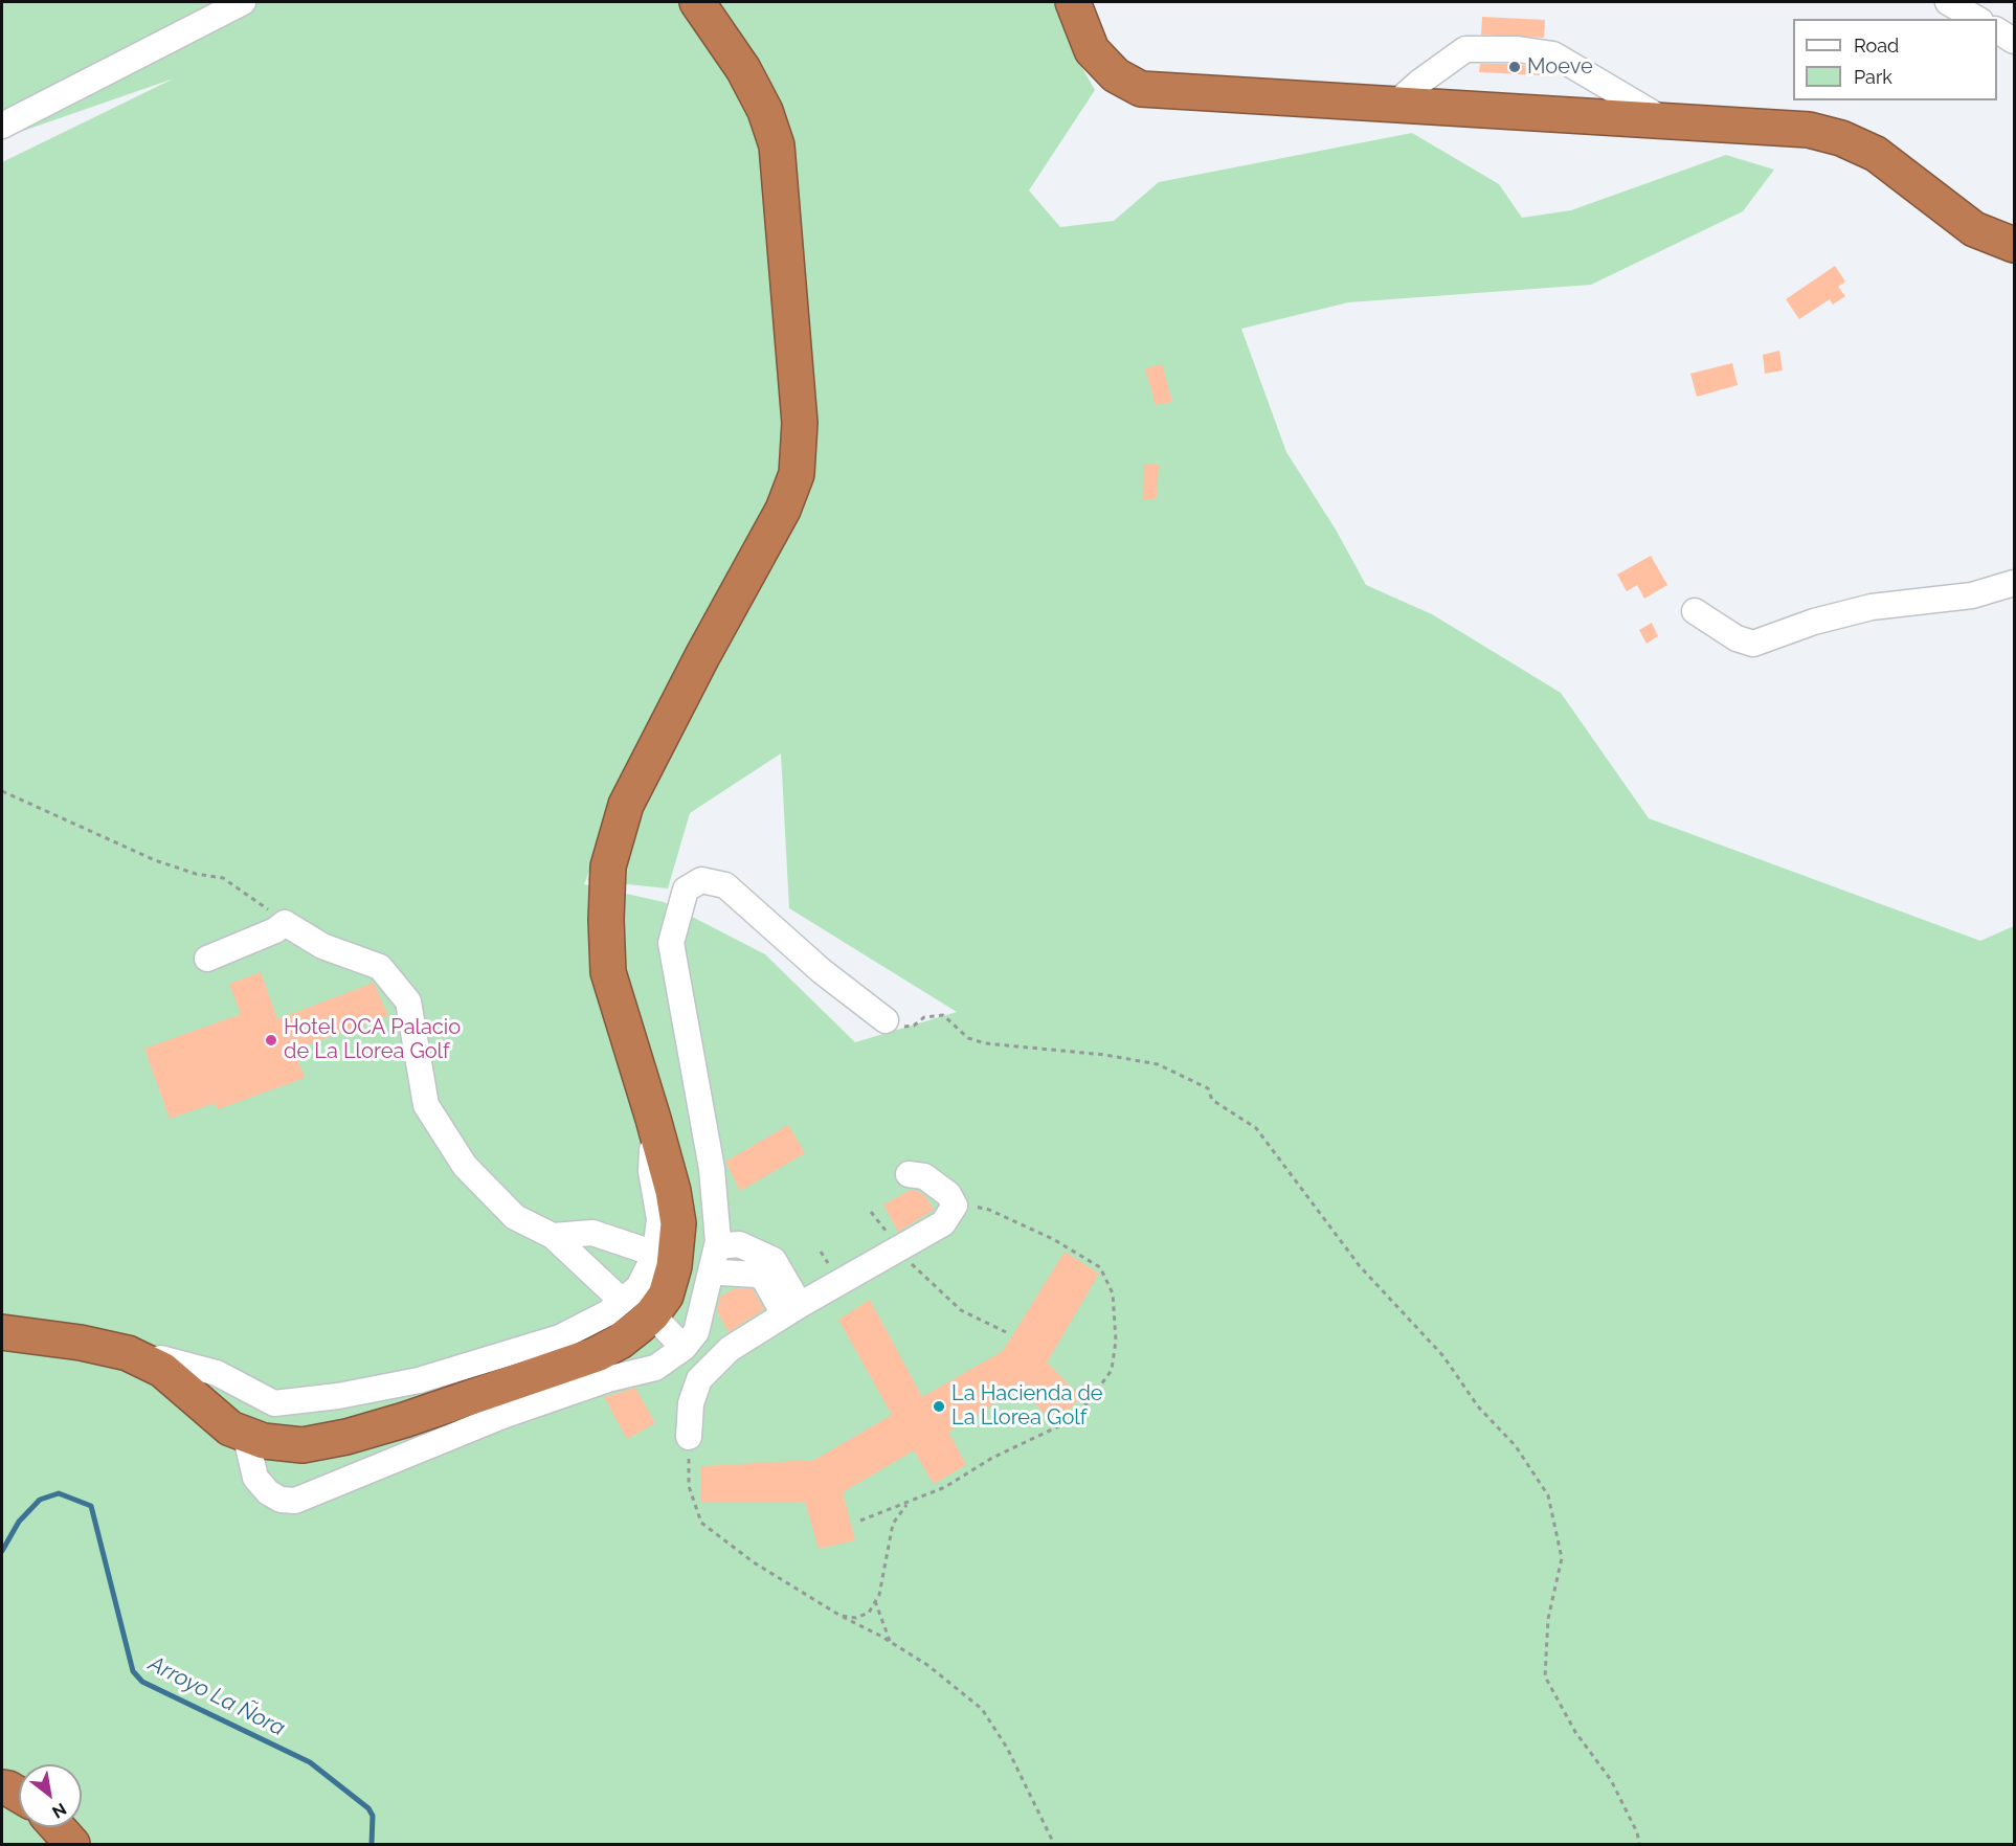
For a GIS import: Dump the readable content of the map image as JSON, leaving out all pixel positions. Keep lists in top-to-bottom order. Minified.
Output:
{"water":["Arroyo La Ñora"],"places":["Moeve","Hotel OCA Palacio de La Llorea Golf","La Hacienda de La Llorea Golf"],"legend":["Road","Park"],"north":"bottom right"}
